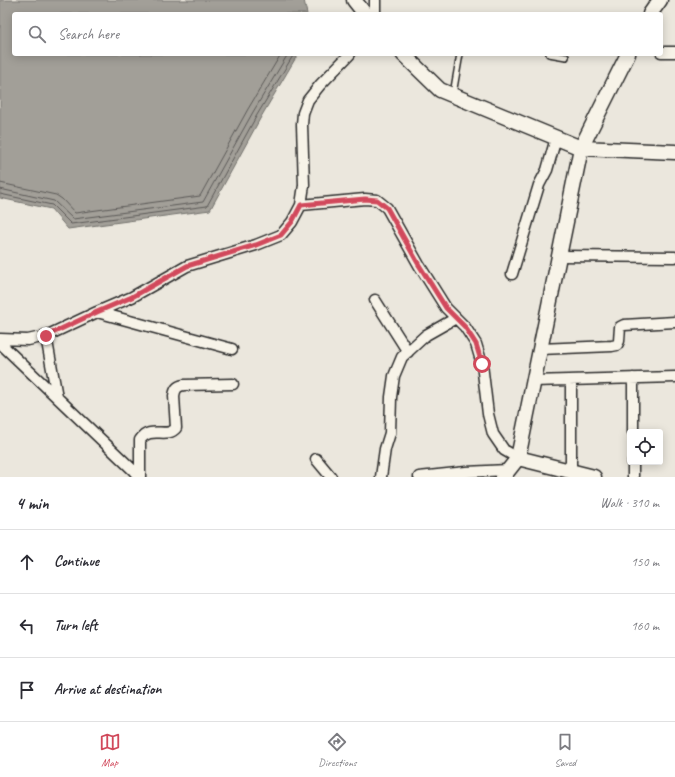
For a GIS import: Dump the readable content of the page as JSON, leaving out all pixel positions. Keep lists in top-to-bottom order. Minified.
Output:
{"page":{"search":"Search here","heading":["4 min","Walk · 310 m"],"list":[["Continue","150 m"],["Turn left","160 m"],"Arrive at destination"],"nav":["Map","Directions","Saved"]}}
